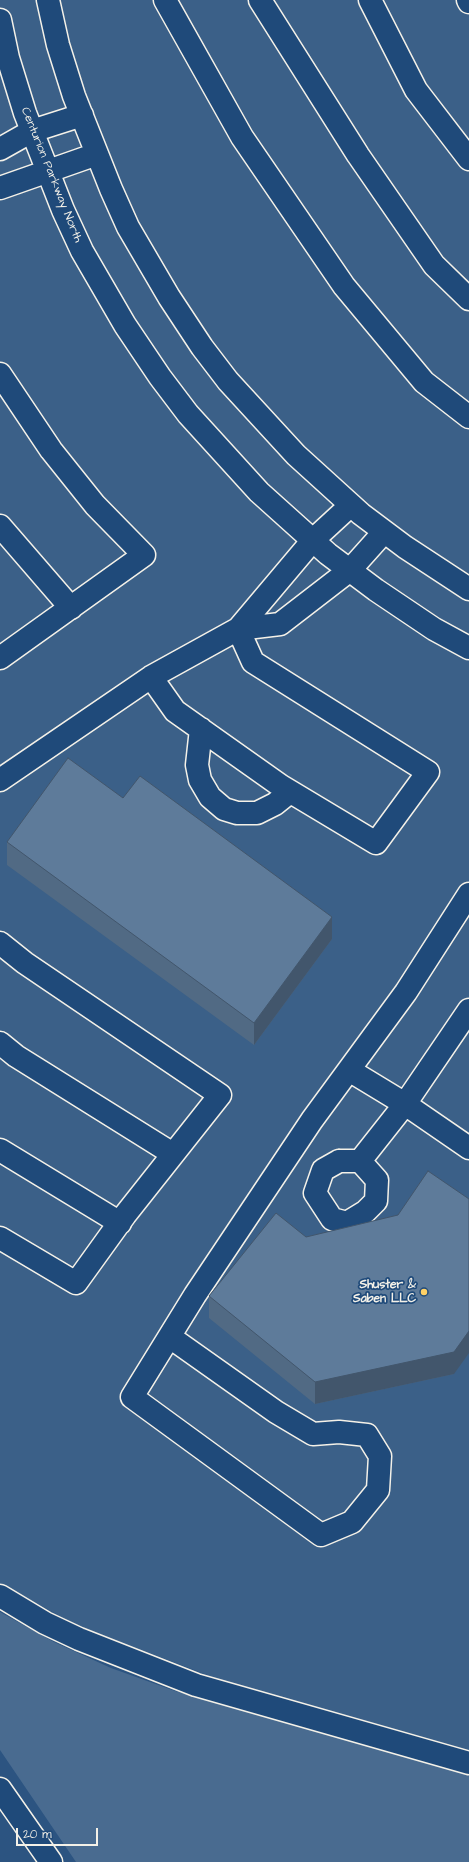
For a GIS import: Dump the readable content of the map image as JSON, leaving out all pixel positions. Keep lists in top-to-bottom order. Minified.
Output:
{"streets":{"main road":["Centurion Parkway North"]},"places":["Shuster & Saben LLC"],"scale_bar":"20 m"}
